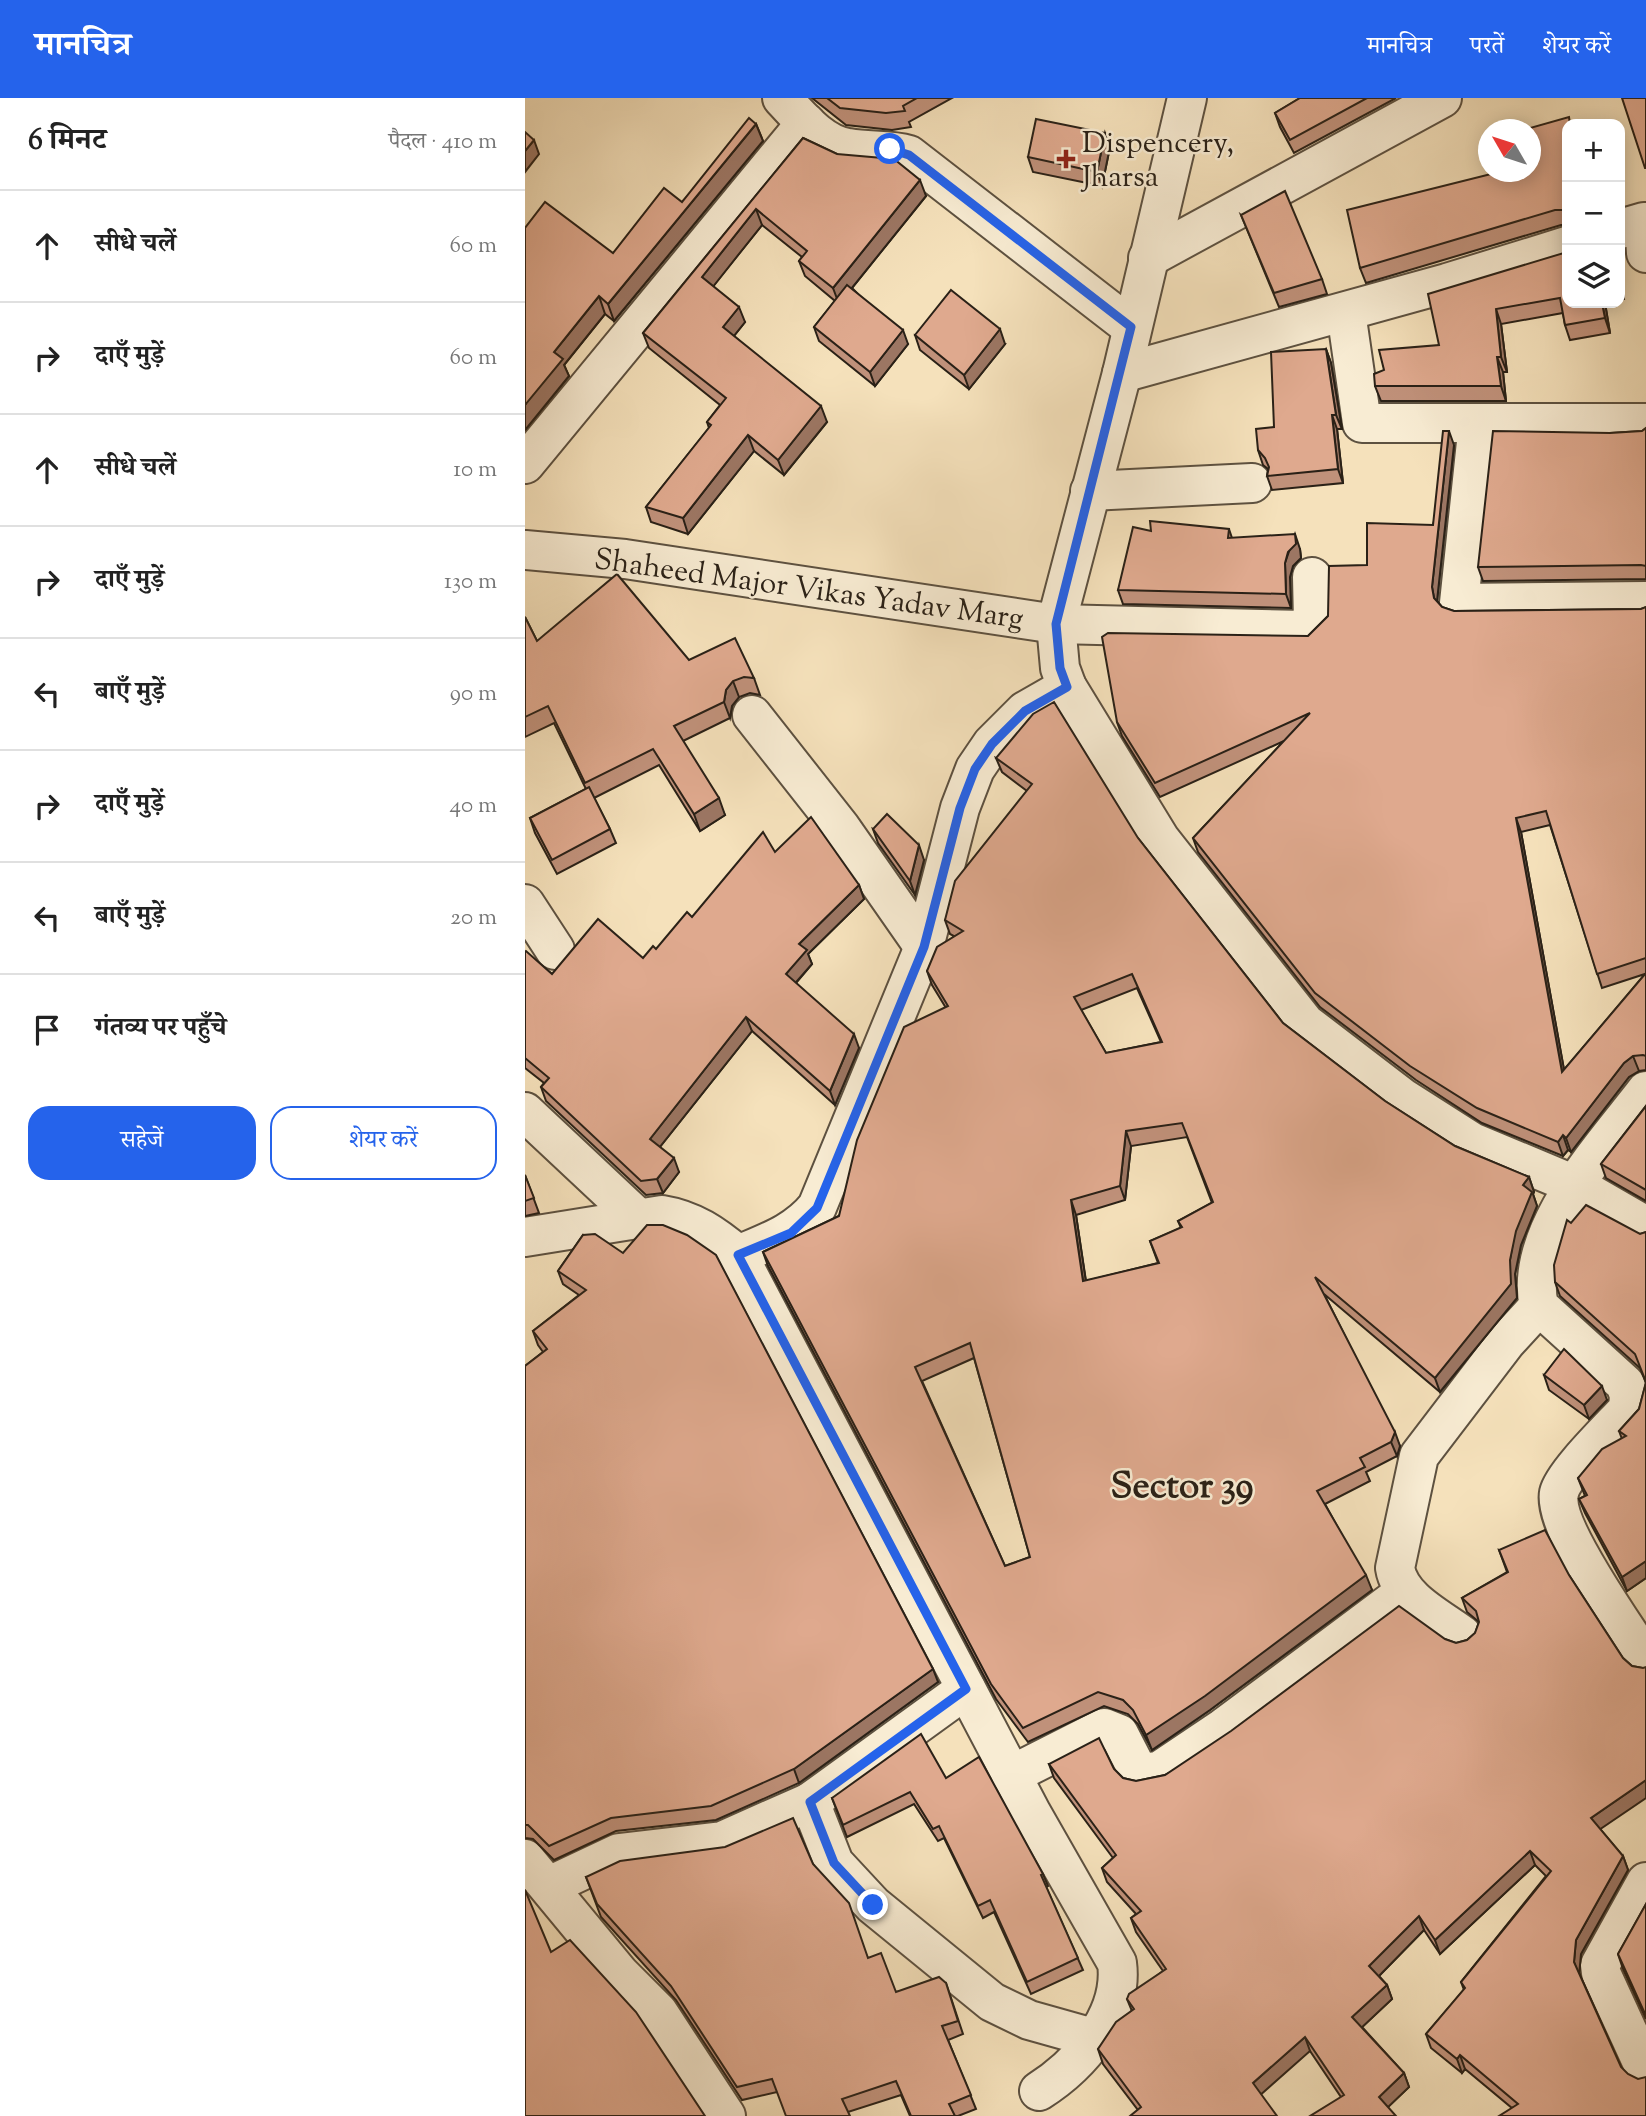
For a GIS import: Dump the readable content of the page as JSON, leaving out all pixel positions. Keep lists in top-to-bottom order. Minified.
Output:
{"streets":{"street":["Shaheed Major Vikas Yadav Marg"]},"districts":["Sector 39"],"places":{"health":["Dispencery, Jharsa"]},"north":"top left","page":{"header":"मानचित्र","nav":["मानचित्र","परतें","शेयर करें"],"heading":["6 मिनट","पैदल · 410 m"],"map_buttons":["+","−"],"list":[["सीधे चलें","60 m"],["दाएँ मुड़ें","60 m"],["सीधे चलें","10 m"],["दाएँ मुड़ें","130 m"],["बाएँ मुड़ें","90 m"],["दाएँ मुड़ें","40 m"],["बाएँ मुड़ें","20 m"],"गंतव्य पर पहुँचे"],"buttons":["सहेजें","शेयर करें"]}}
